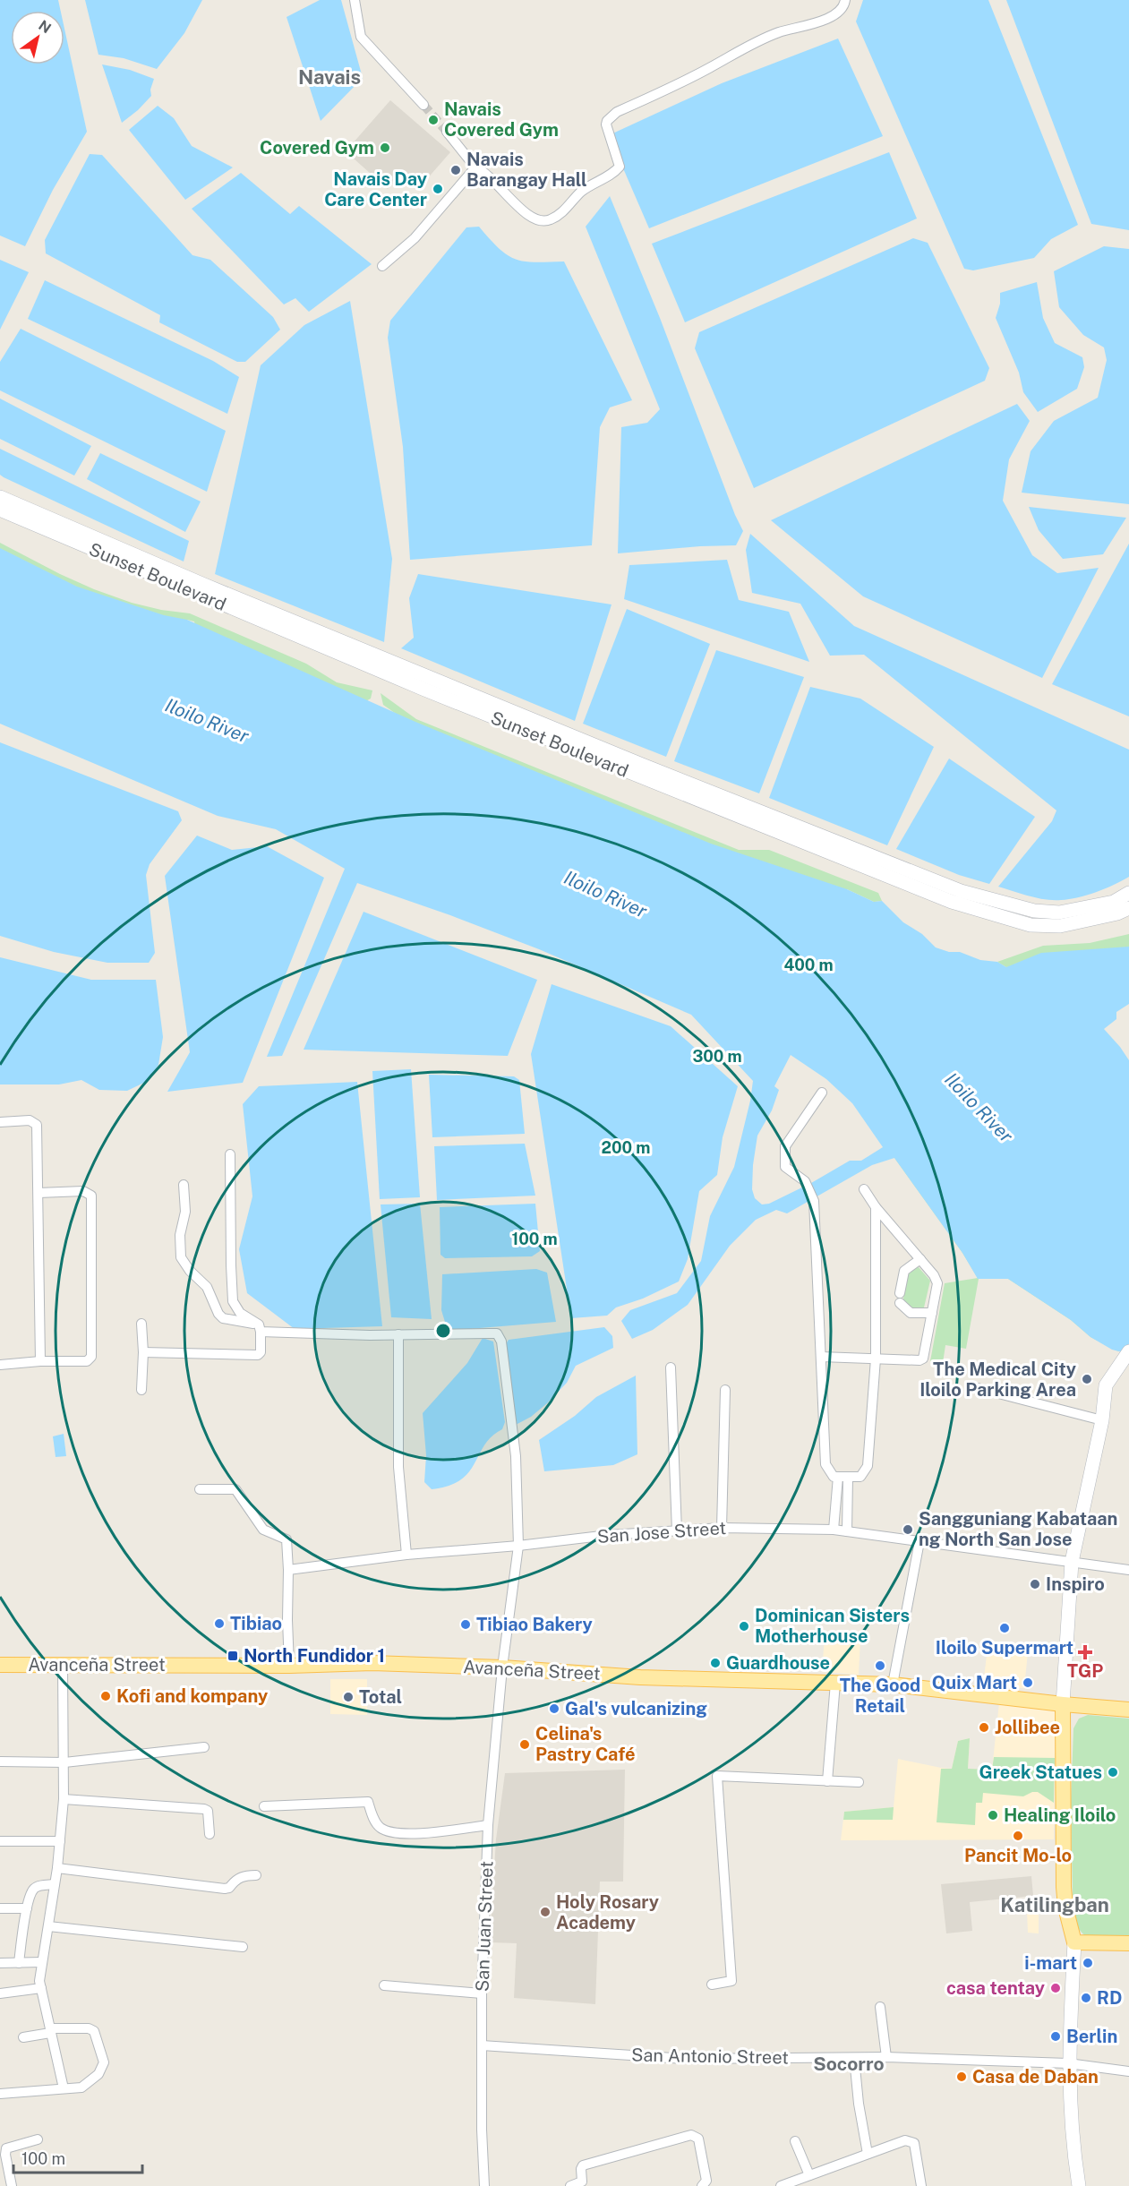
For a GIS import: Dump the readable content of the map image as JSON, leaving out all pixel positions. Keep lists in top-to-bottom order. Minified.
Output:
{"streets":{"main road":["Sunset Boulevard","Avanceña Street"],"street":["San Jose Street","San Juan Street","San Antonio Street"]},"crossings":[["San Jose Street","San Juan Street"],["Avanceña Street","San Juan Street"],["San Juan Street","San Antonio Street"]],"districts":["Navais","Katilingban","Socorro"],"water":["Iloilo River"],"places":{"other":["Navais Covered Gym","Covered Gym","Navais Barangay Hall","Navais Day Care Center","The Medical City Iloilo Parking Area","Sangguniang Kabataan ng North San Jose","Inspiro","Tibiao","Tibiao Bakery","Dominican Sisters Motherhouse","Iloilo Supermart","Guardhouse","The Good Retail","Quix Mart","Kofi and kompany","Total","Gal's vulcanizing","Jollibee","Celina's Pastry Café","Greek Statues","Healing Iloilo","Pancit Mo-lo","Holy Rosary Academy","i-mart","casa tentay","RD","Berlin","Casa de Daban"],"health":["TGP"],"transit":["North Fundidor 1"]},"scale_bar":"100 m","north":"top right","rings":["400 m","300 m","200 m","100 m"]}
